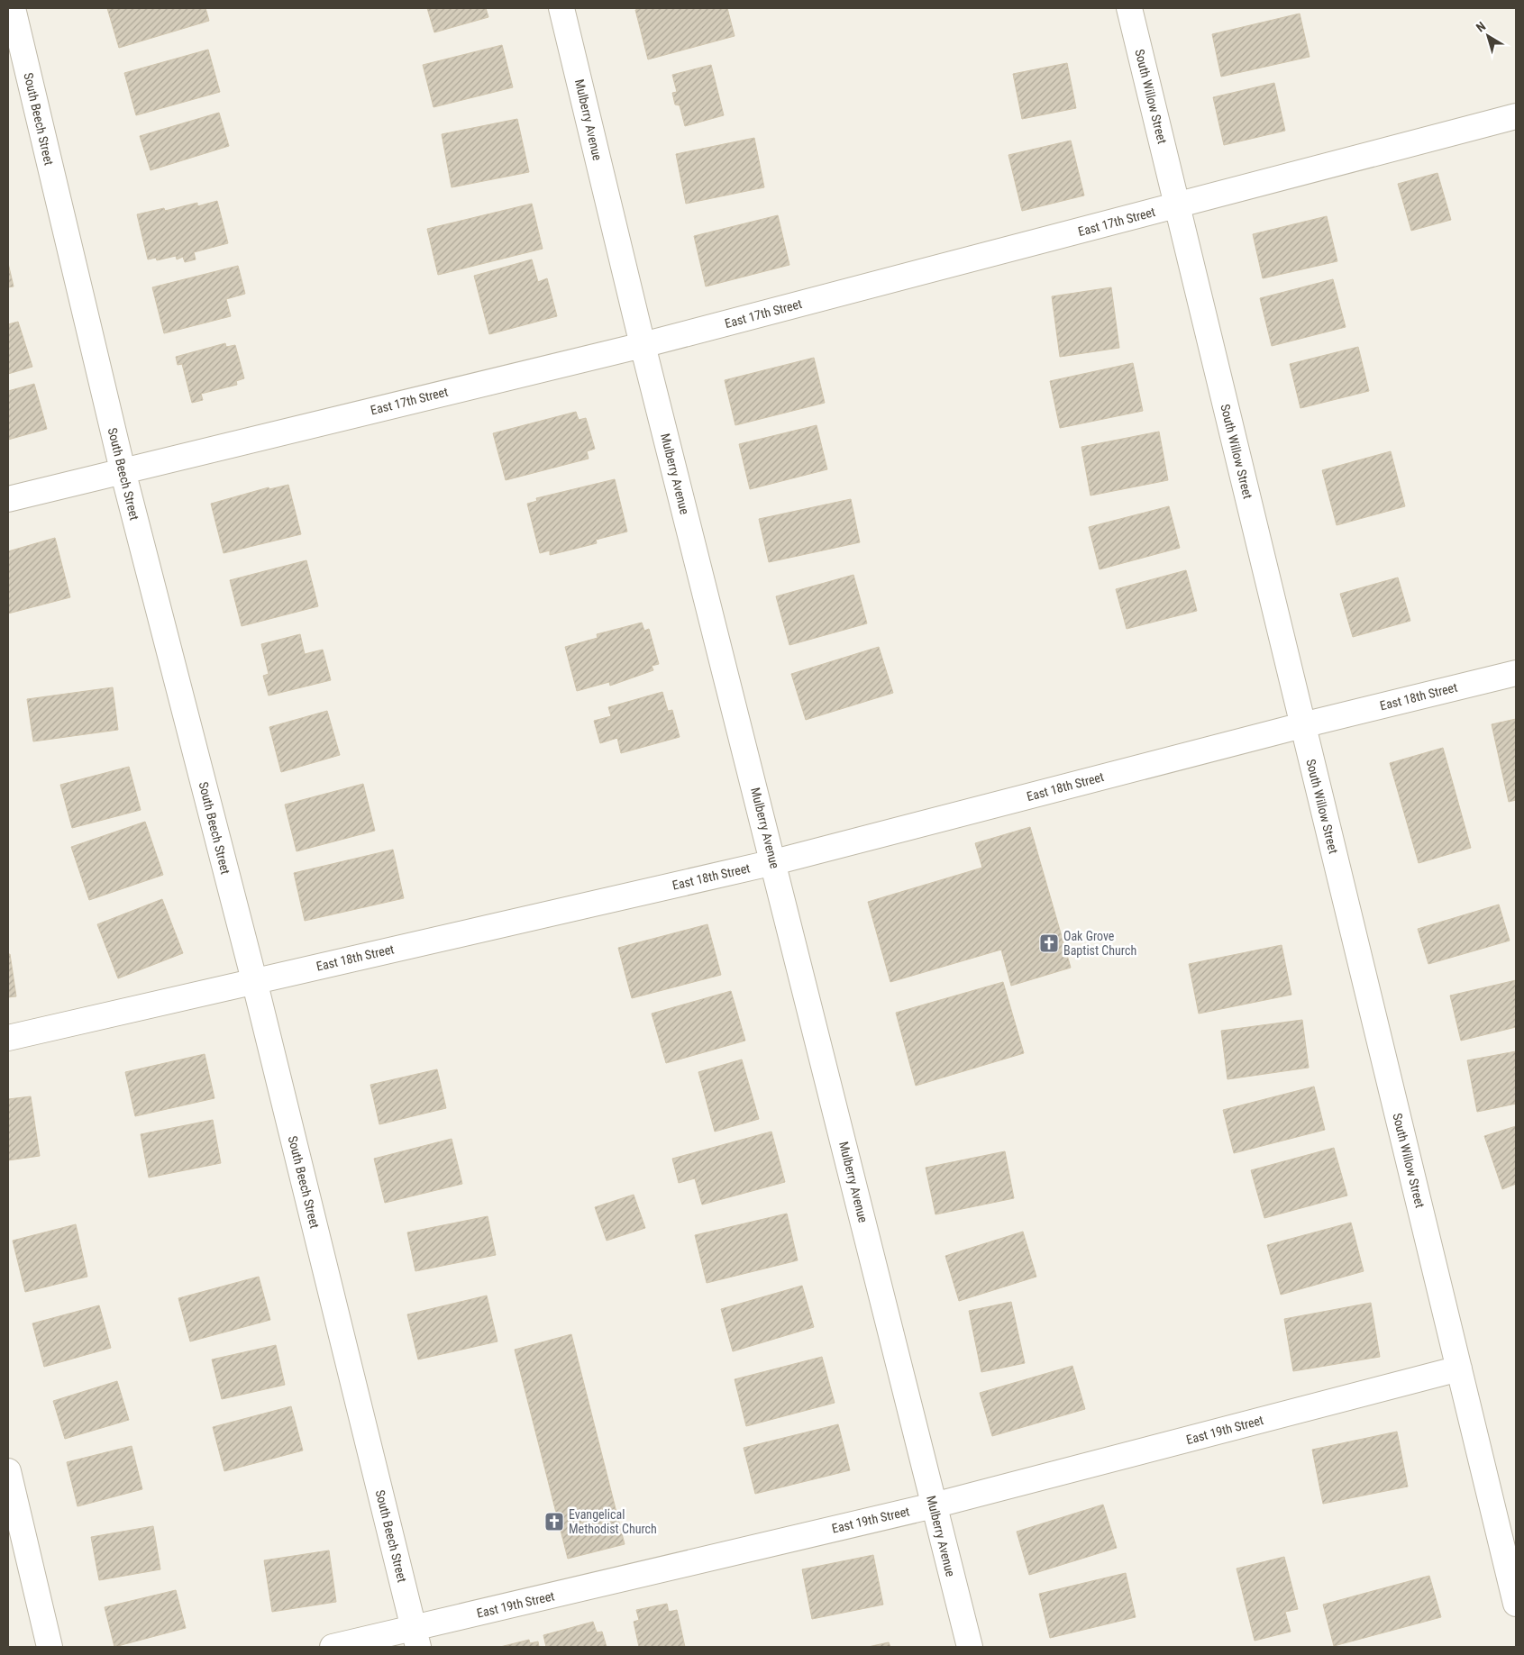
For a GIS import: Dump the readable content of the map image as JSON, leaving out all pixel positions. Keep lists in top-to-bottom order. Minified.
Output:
{"streets":{"street":["South Willow Street","South Beech Street","Mulberry Avenue","East 17th Street","East 18th Street","East 19th Street"]},"crossings":[["South Willow Street","East 17th Street"],["South Willow Street","East 18th Street"],["South Willow Street","East 19th Street"],["South Beech Street","East 17th Street"],["South Beech Street","East 18th Street"],["South Beech Street","East 19th Street"],["Mulberry Avenue","East 17th Street"],["Mulberry Avenue","East 18th Street"],["Mulberry Avenue","East 19th Street"]],"places":{"church":["Oak Grove Baptist Church","Evangelical Methodist Church"]},"north":"top left"}
